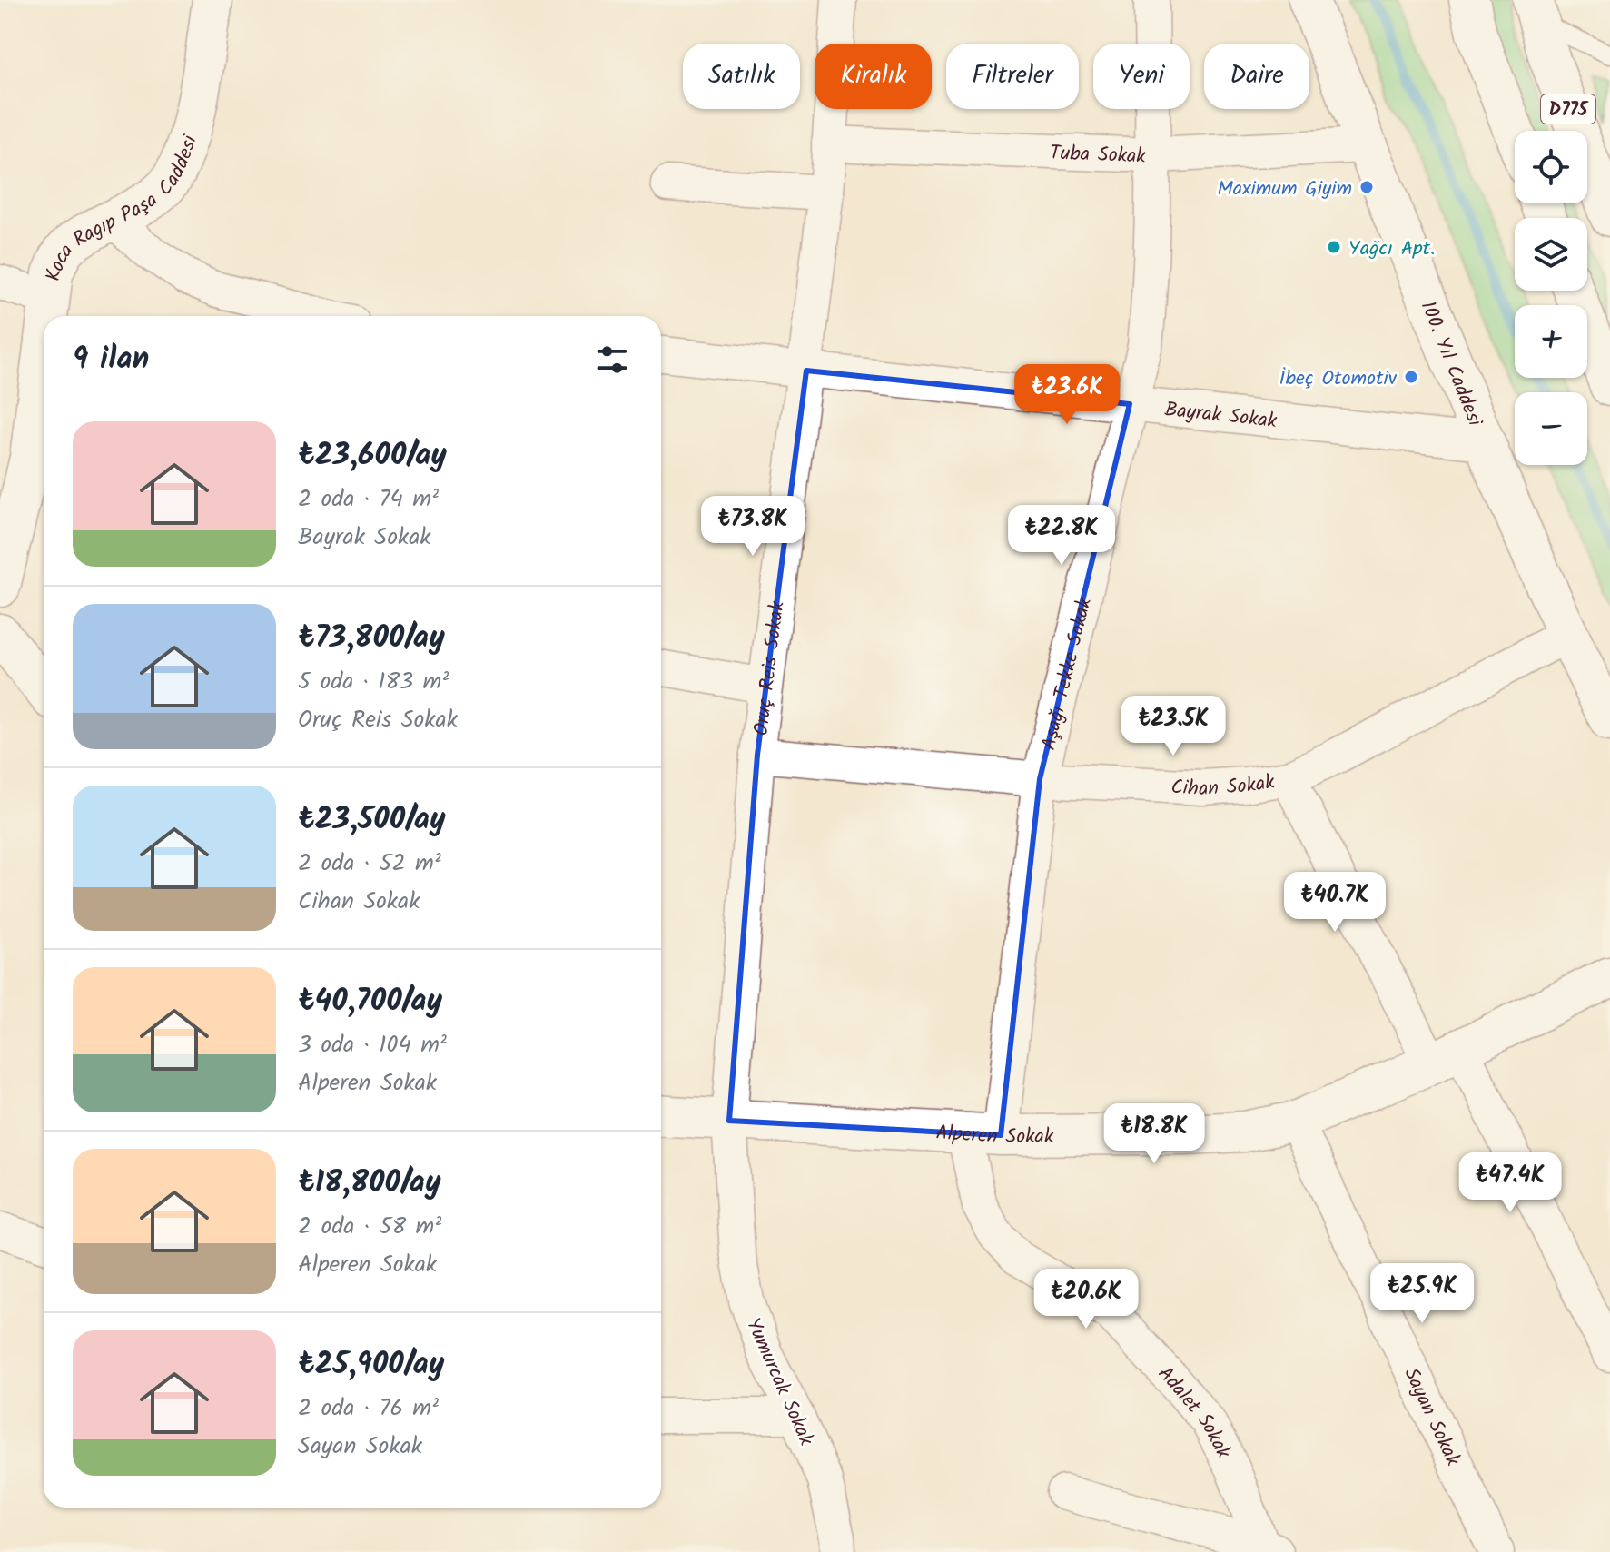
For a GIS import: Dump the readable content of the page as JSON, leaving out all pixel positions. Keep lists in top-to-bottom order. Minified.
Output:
{"streets":{"street":["D775","Tuba Sokak","Koca Ragıp Paşa Caddesi","100. Yıl Caddesi","Bayrak Sokak","Oruç Reis Sokak","Aşağı Tekke Sokak","Cihan Sokak","Alperen Sokak","Yumurcak Sokak","Adalet Sokak","Sayan Sokak"]},"crossings":[["Tuba Sokak","100. Yıl Caddesi"],["Tuba Sokak","Oruç Reis Sokak"],["Tuba Sokak","Aşağı Tekke Sokak"],["100. Yıl Caddesi","Bayrak Sokak"],["100. Yıl Caddesi","Cihan Sokak"],["Bayrak Sokak","Oruç Reis Sokak"],["Bayrak Sokak","Aşağı Tekke Sokak"],["Oruç Reis Sokak","Cihan Sokak"],["Oruç Reis Sokak","Alperen Sokak"],["Oruç Reis Sokak","Yumurcak Sokak"],["Aşağı Tekke Sokak","Cihan Sokak"],["Aşağı Tekke Sokak","Alperen Sokak"],["Aşağı Tekke Sokak","Adalet Sokak"],["Alperen Sokak","Yumurcak Sokak"],["Alperen Sokak","Adalet Sokak"],["Alperen Sokak","Sayan Sokak"]],"places":["Maximum Giyim","Yağcı Apt.","İbeç Otomotiv"],"page":{"chip":["Satılık","Kiralık","Filtreler","Yeni","Daire"],"map_buttons":["+","−"],"heading":"9 ilan","price":["₺23.6K","₺73.8K","₺22.8K","₺23.5K","₺40.7K","₺18.8K","₺47.4K","₺25.9K","₺20.6K"],"list":[{"name":"₺23,600/ay","note":"2 oda · 74 m² · Bayrak Sokak"},{"name":"₺73,800/ay","note":"5 oda · 183 m² · Oruç Reis Sokak"},{"name":"₺23,500/ay","note":"2 oda · 52 m² · Cihan Sokak"},{"name":"₺40,700/ay","note":"3 oda · 104 m² · Alperen Sokak"},{"name":"₺18,800/ay","note":"2 oda · 58 m² · Alperen Sokak"},{"name":"₺25,900/ay","note":"2 oda · 76 m² · Sayan Sokak"}]}}
